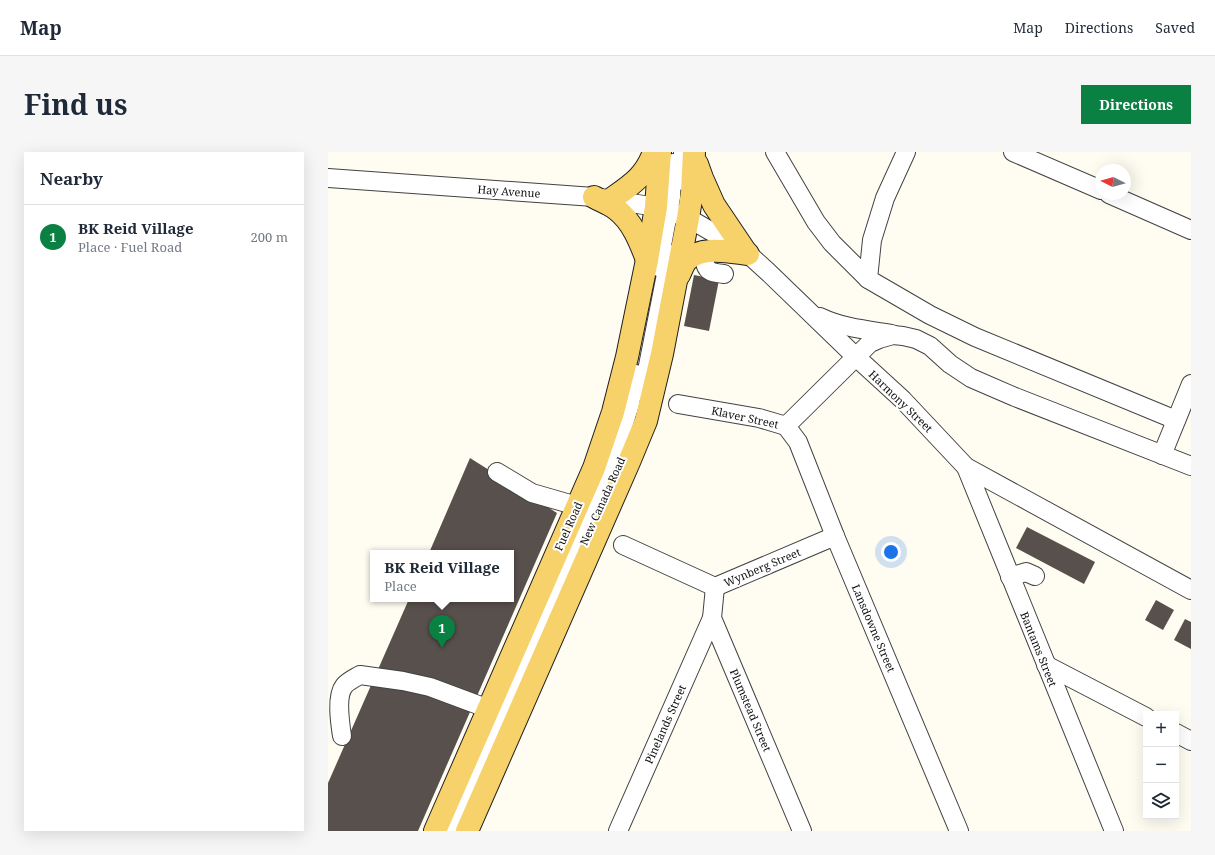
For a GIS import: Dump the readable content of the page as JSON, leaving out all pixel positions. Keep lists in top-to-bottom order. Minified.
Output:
{"streets":{"main road":["Fuel Road"],"street":["Hay Avenue","Harmony Street","Klaver Street","New Canada Road","Wynberg Street","Lansdowne Street","Bantams Street","Plumstead Street","Pinelands Street"]},"crossings":[["Hay Avenue","Harmony Street"],["Hay Avenue","New Canada Road"],["Hay Avenue","Fuel Road"],["Harmony Street","Klaver Street"],["Harmony Street","New Canada Road"],["Harmony Street","Fuel Road"],["Harmony Street","Bantams Street"],["Klaver Street","Lansdowne Street"],["New Canada Road","Fuel Road"],["Wynberg Street","Lansdowne Street"],["Wynberg Street","Plumstead Street"],["Plumstead Street","Pinelands Street"]],"north":"left","page":{"header":"Map","nav":["Map","Directions","Saved"],"title":"Find us","buttons":"Directions","heading":"Nearby","list":[{"mark":"1","name":"BK Reid Village","note":"Place · Fuel Road","value":"200 m"}],"popup":["BK Reid Village","Place"],"pins":"1","map_buttons":["+","−"]}}
